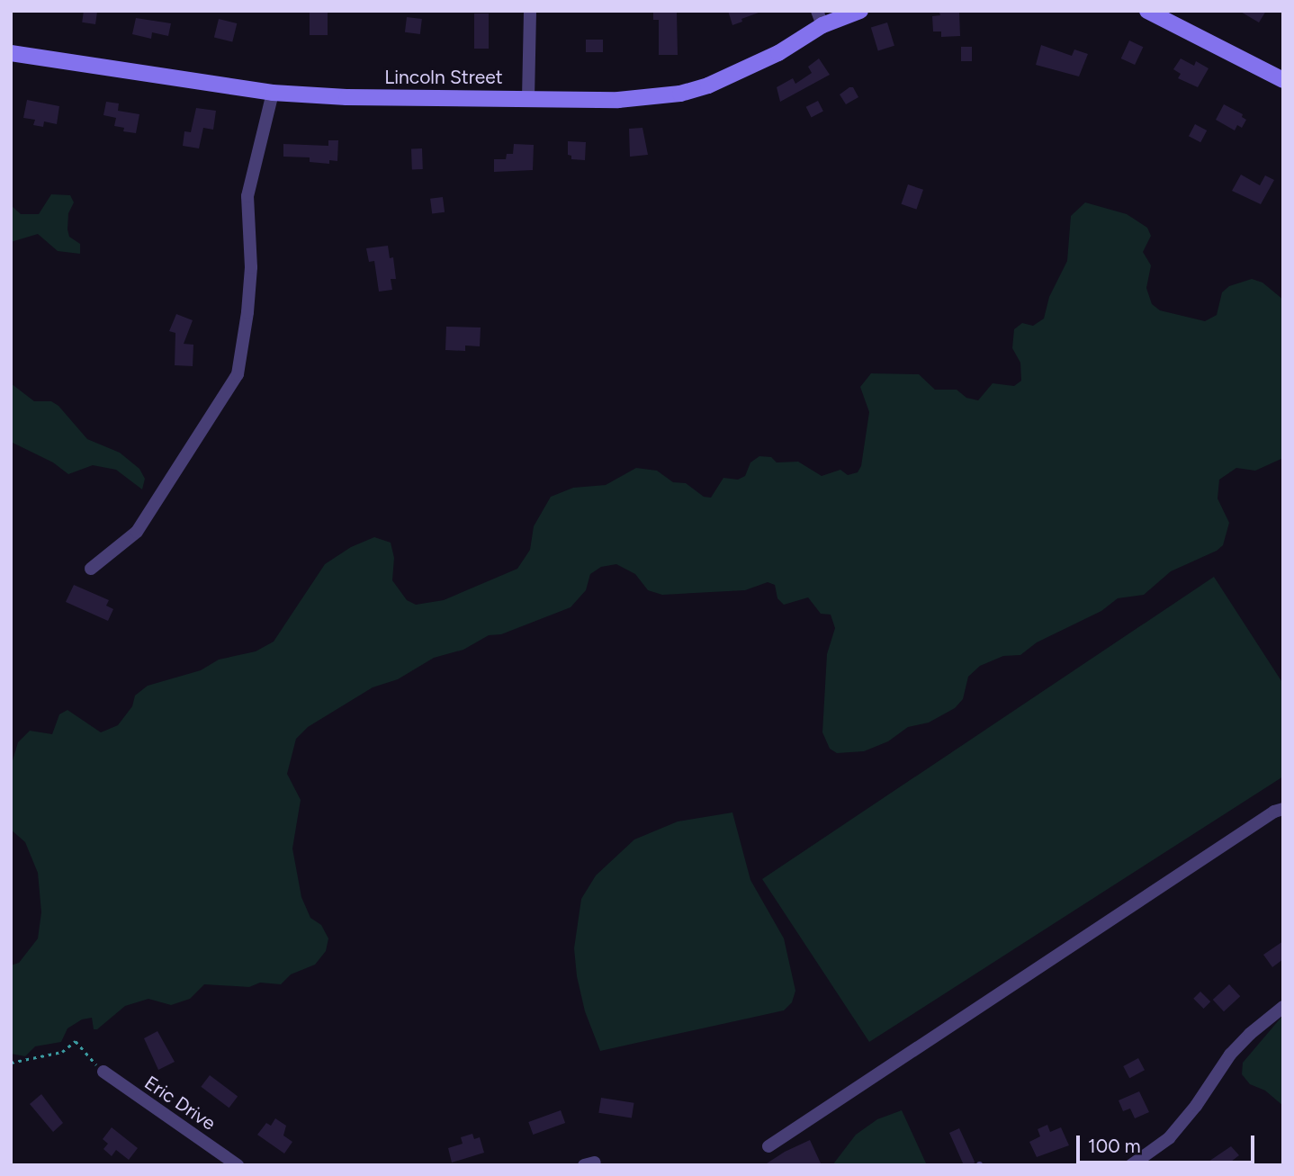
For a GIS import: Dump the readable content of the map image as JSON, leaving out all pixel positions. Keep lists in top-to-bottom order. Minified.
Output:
{"streets":{"main road":["Lincoln Street"],"street":["Eric Drive"]},"scale_bar":"100 m"}
